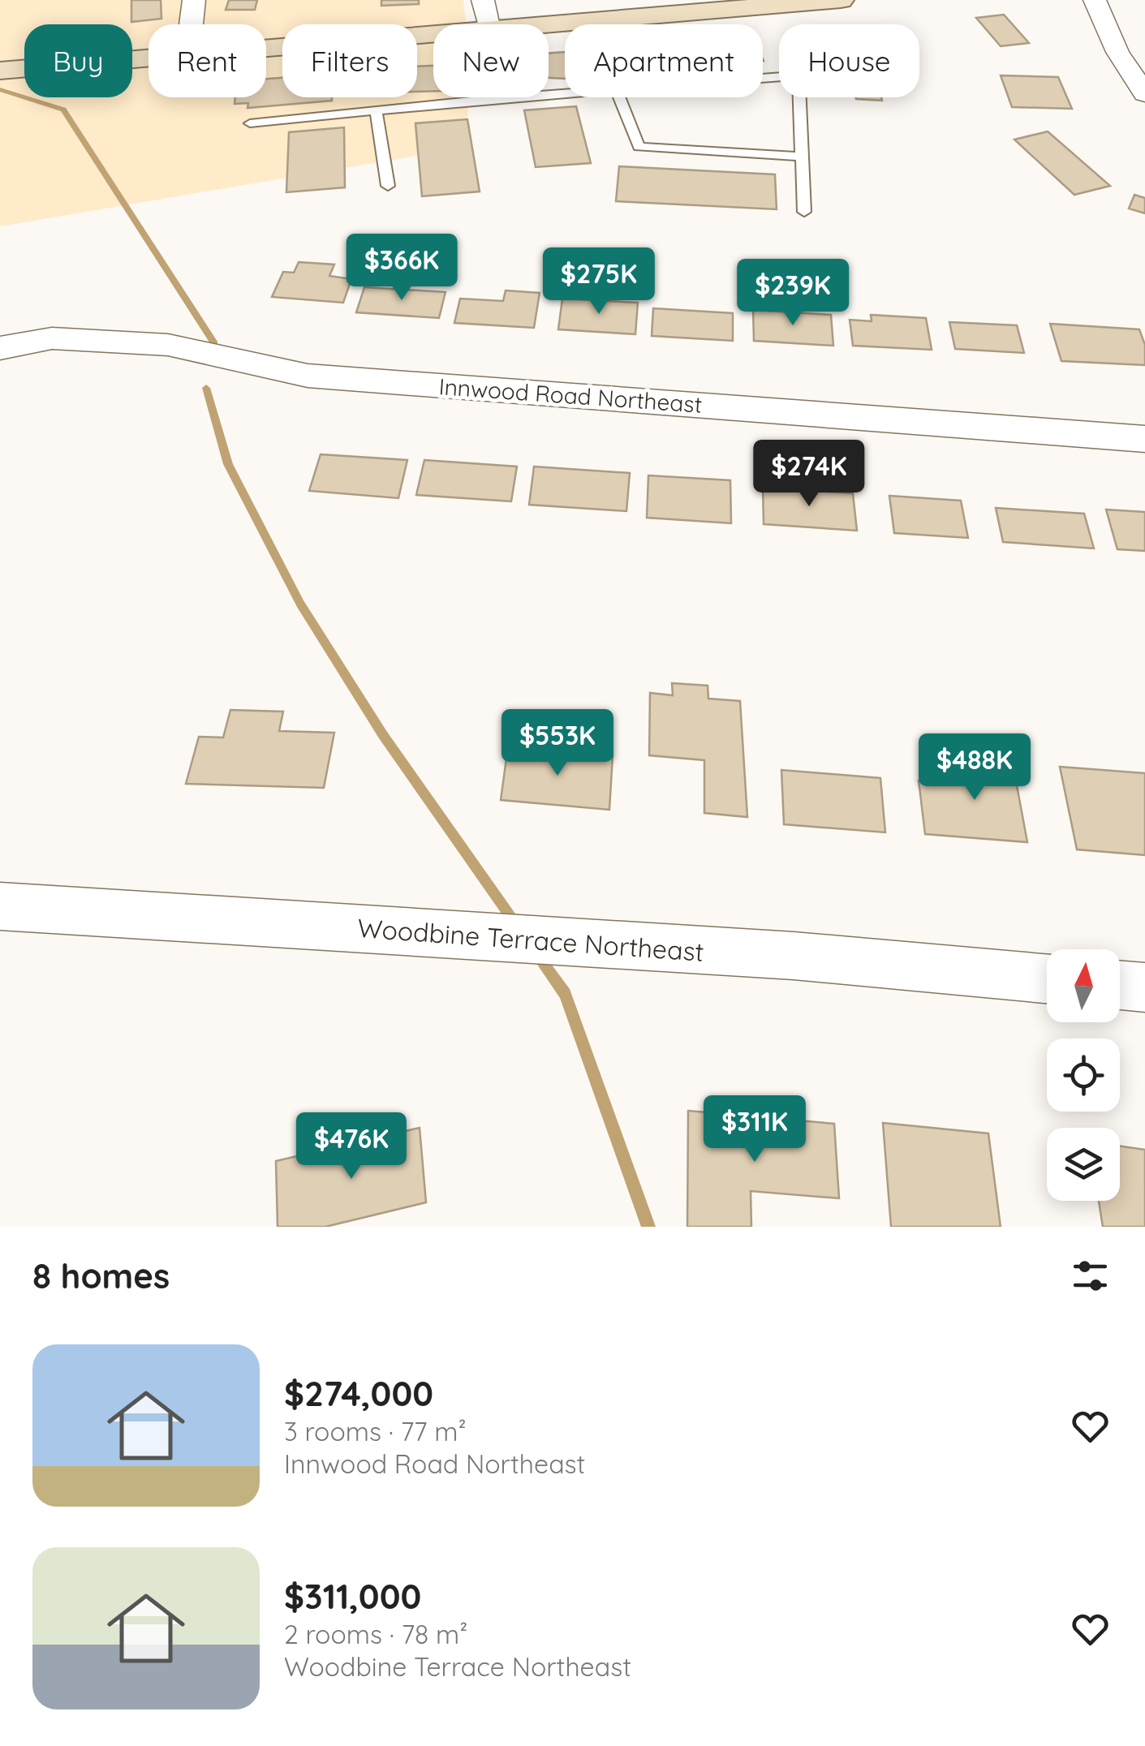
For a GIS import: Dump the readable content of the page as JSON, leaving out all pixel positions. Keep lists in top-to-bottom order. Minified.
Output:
{"streets":{"street":["Innwood Road Northeast","Woodbine Terrace Northeast"]},"north":"top","page":{"chip":["Buy","Rent","Filters","New","Apartment","House"],"price":["$366K","$275K","$239K","$274K","$553K","$488K","$311K","$476K"],"heading":"8 homes","list":[{"name":"$274,000","note":"3 rooms · 77 m² · Innwood Road Northeast"},{"name":"$311,000","note":"2 rooms · 78 m² · Woodbine Terrace Northeast"}]}}
